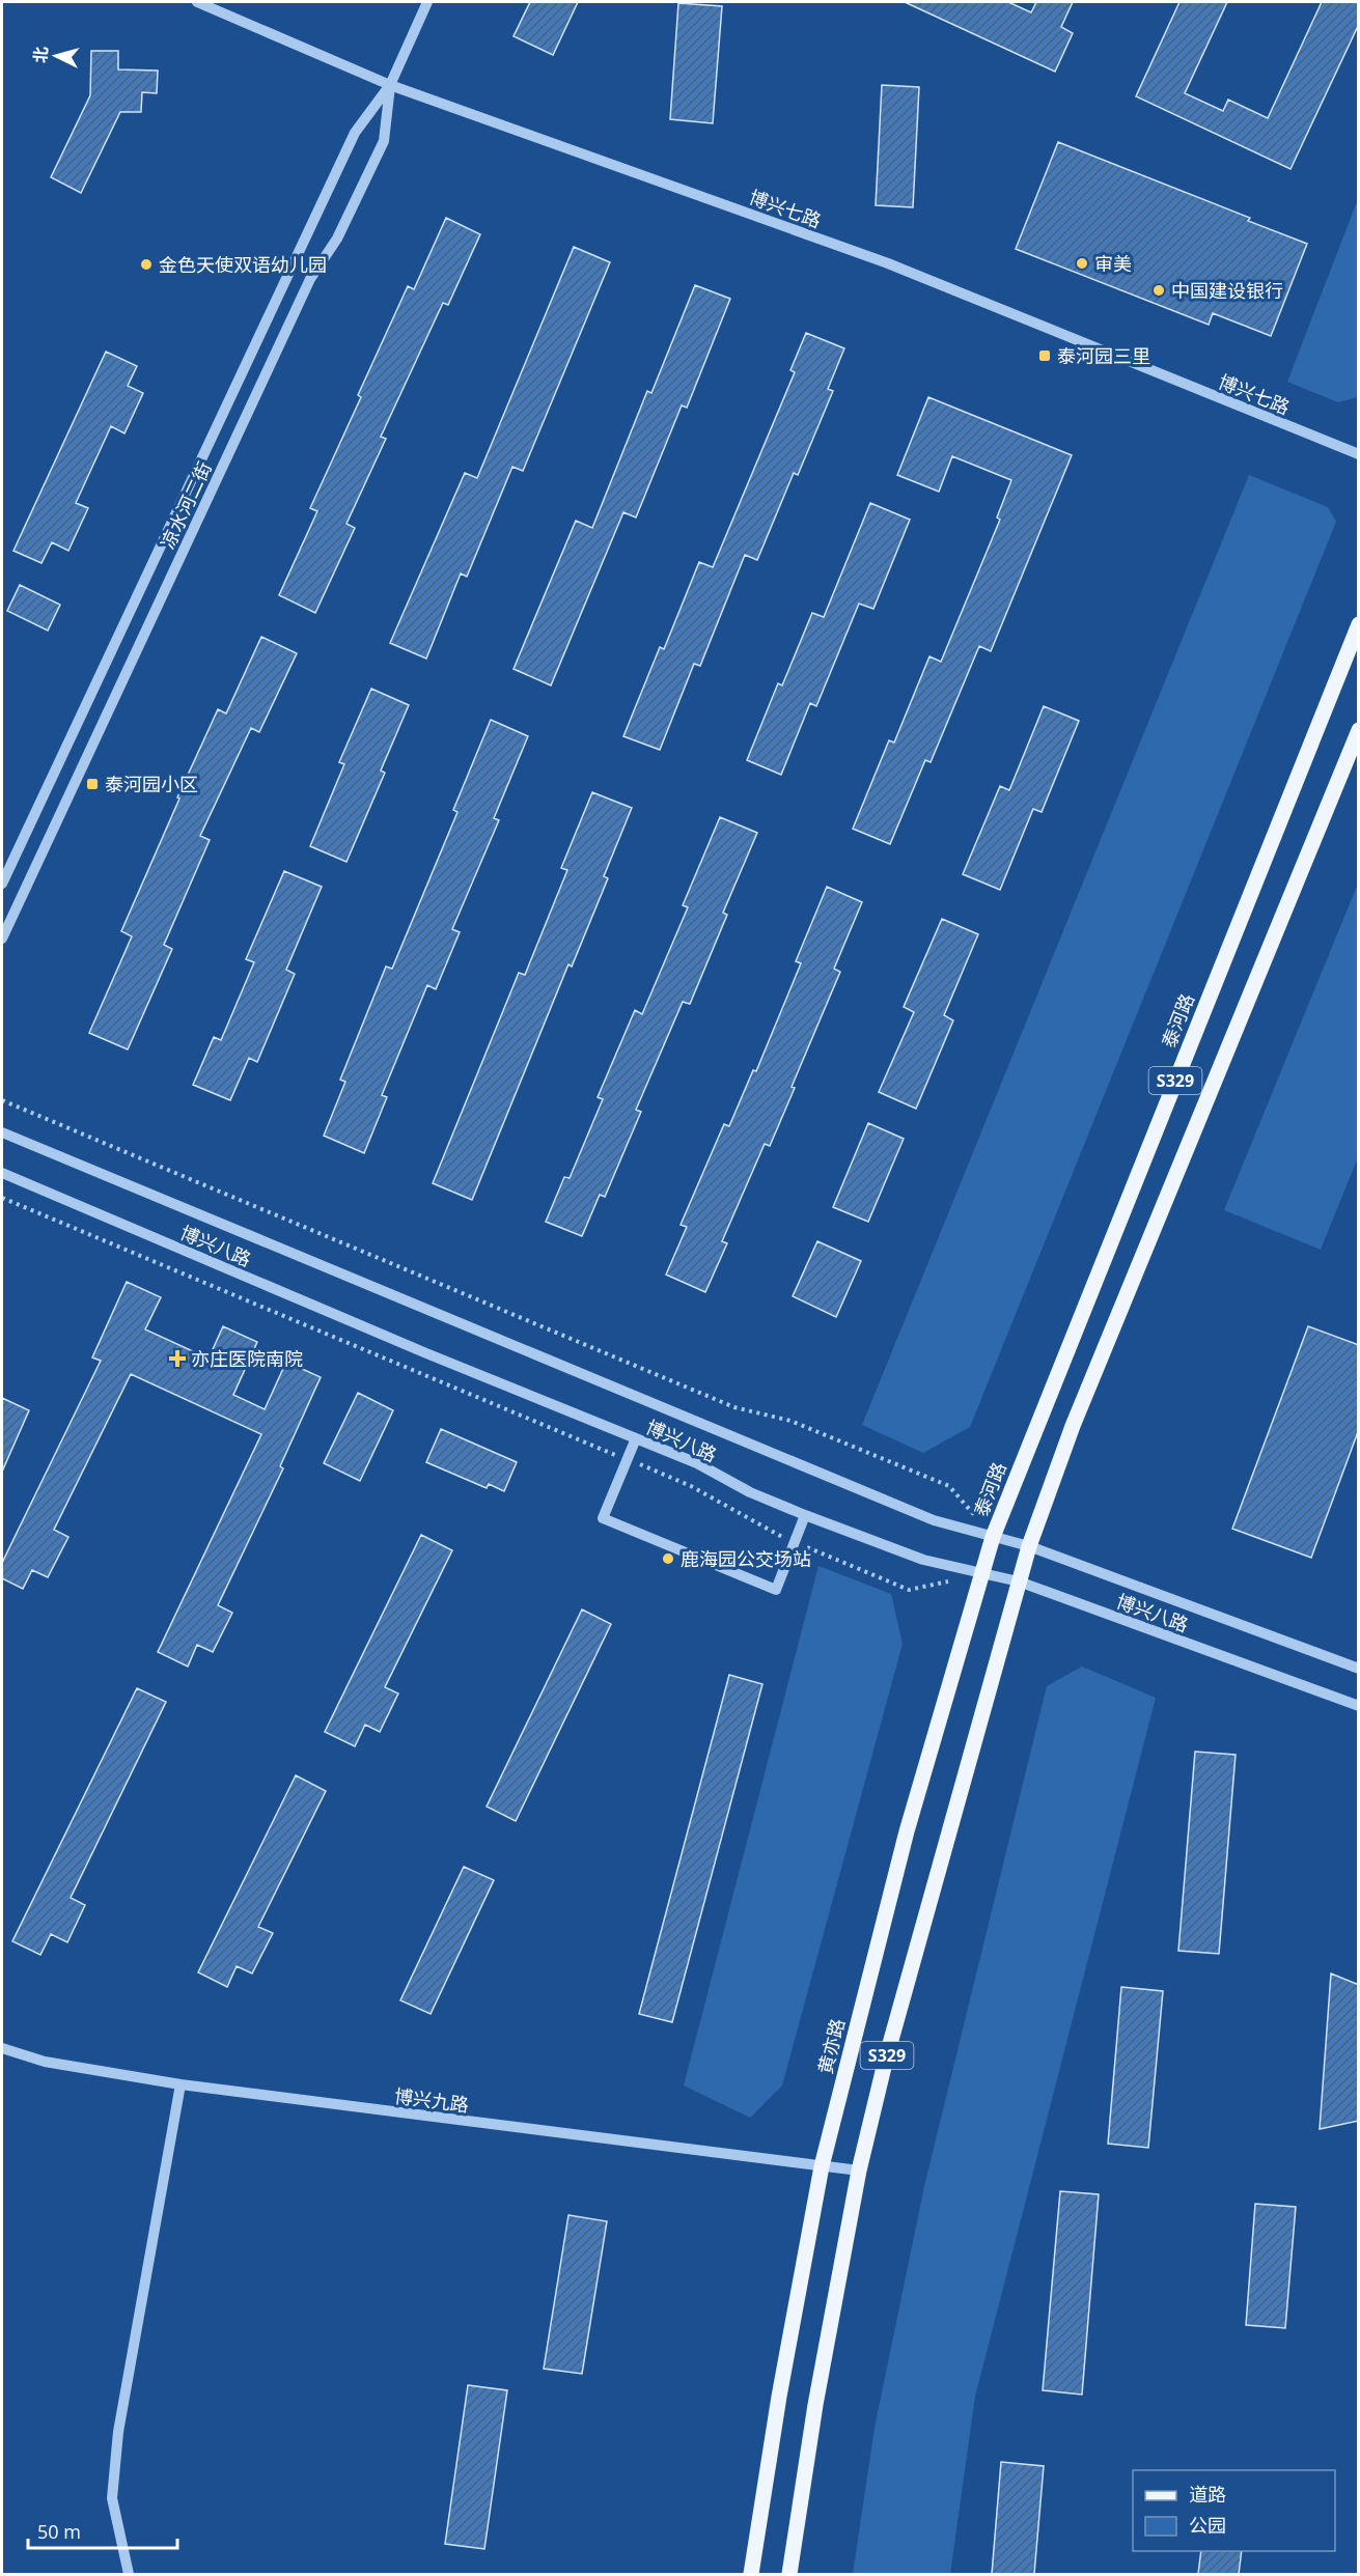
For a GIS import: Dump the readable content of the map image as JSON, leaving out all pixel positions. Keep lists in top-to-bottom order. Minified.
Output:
{"streets":{"main road":["泰河路","S329","黄亦路"],"street":["博兴七路","凉水河二街","博兴八路","博兴九路"]},"crossings":[["博兴七路","凉水河二街"],["泰河路","博兴八路"],["泰河路","黄亦路"],["S329","博兴八路"],["S329","博兴九路"],["博兴八路","黄亦路"],["黄亦路","博兴九路"]],"places":{"other":["审美","金色天使双语幼儿园","中国建设银行","鹿海园公交场站"],"transit":["泰河园三里","泰河园小区"],"health":["亦庄医院南院"]},"legend":["道路","公园"],"scale_bar":"50 m","north":"left"}
